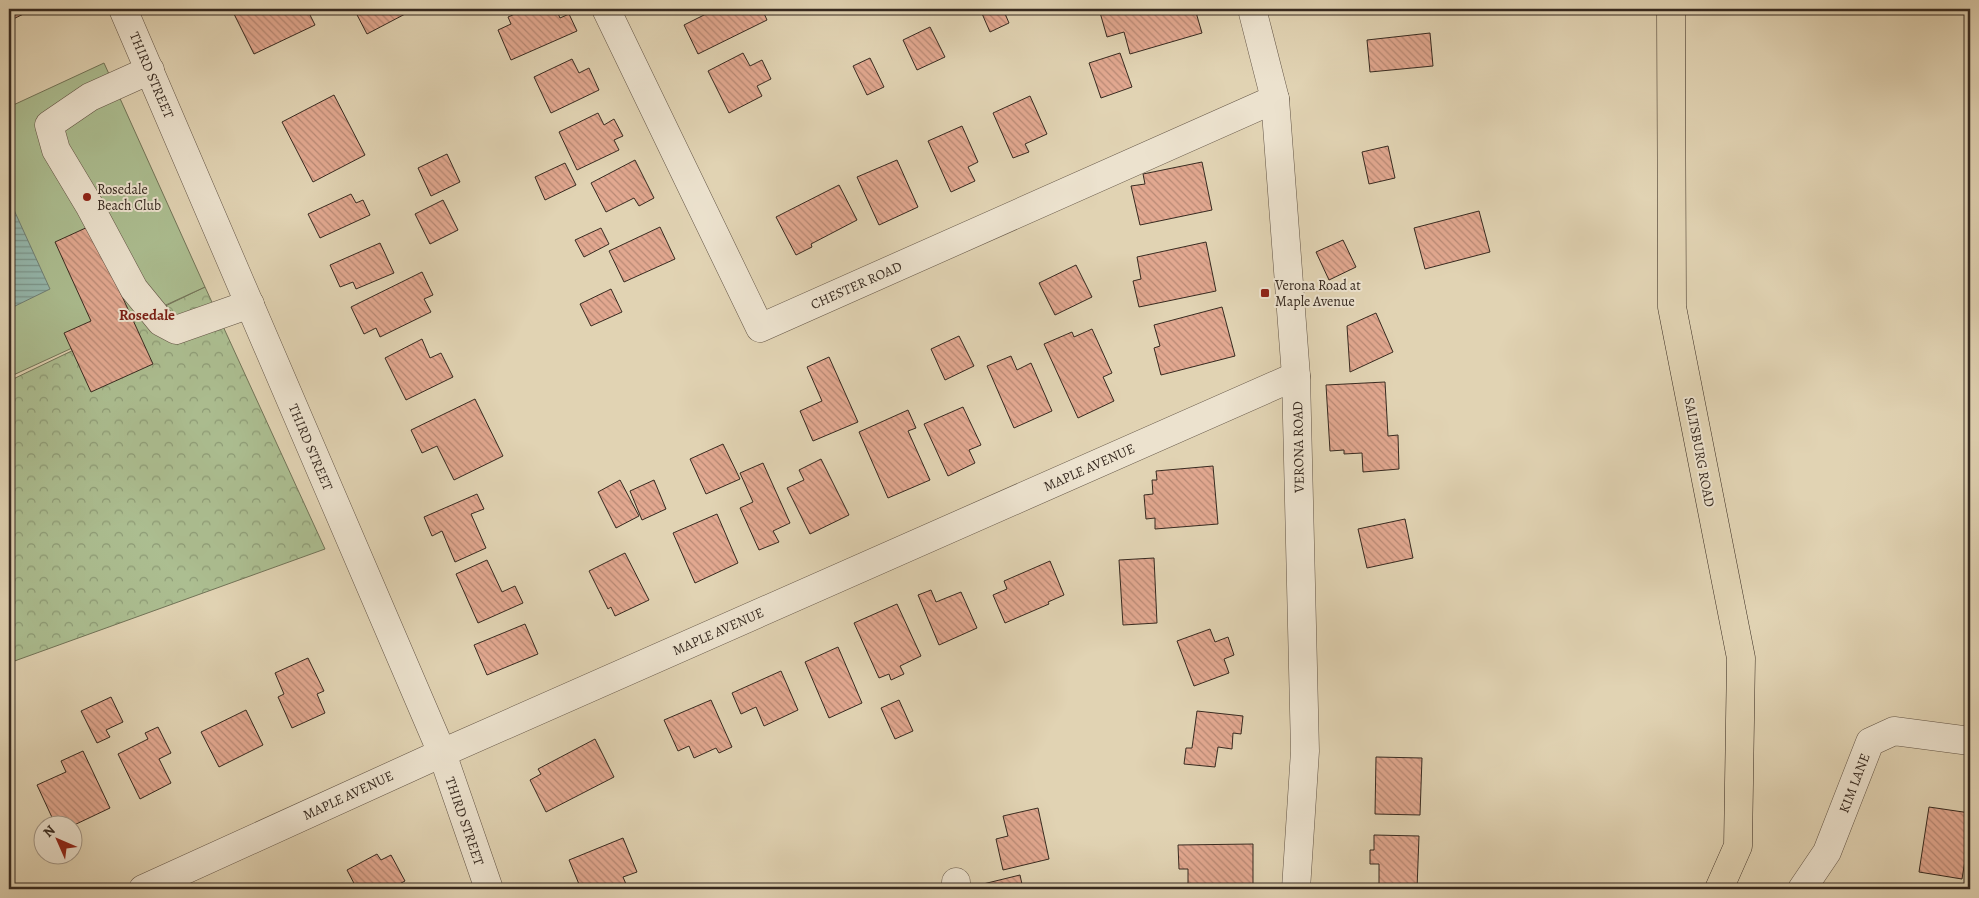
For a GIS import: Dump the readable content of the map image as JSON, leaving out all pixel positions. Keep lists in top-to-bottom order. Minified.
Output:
{"streets":{"main road":["SALTSBURG ROAD"],"street":["THIRD STREET","CHESTER ROAD","VERONA ROAD","MAPLE AVENUE","KIM LANE"]},"crossings":[["THIRD STREET","MAPLE AVENUE"],["CHESTER ROAD","VERONA ROAD"],["VERONA ROAD","MAPLE AVENUE"]],"districts":["Rosedale"],"places":{"other":["Rosedale Beach Club"],"transit":["Verona Road at Maple Avenue"]},"north":"top left"}
